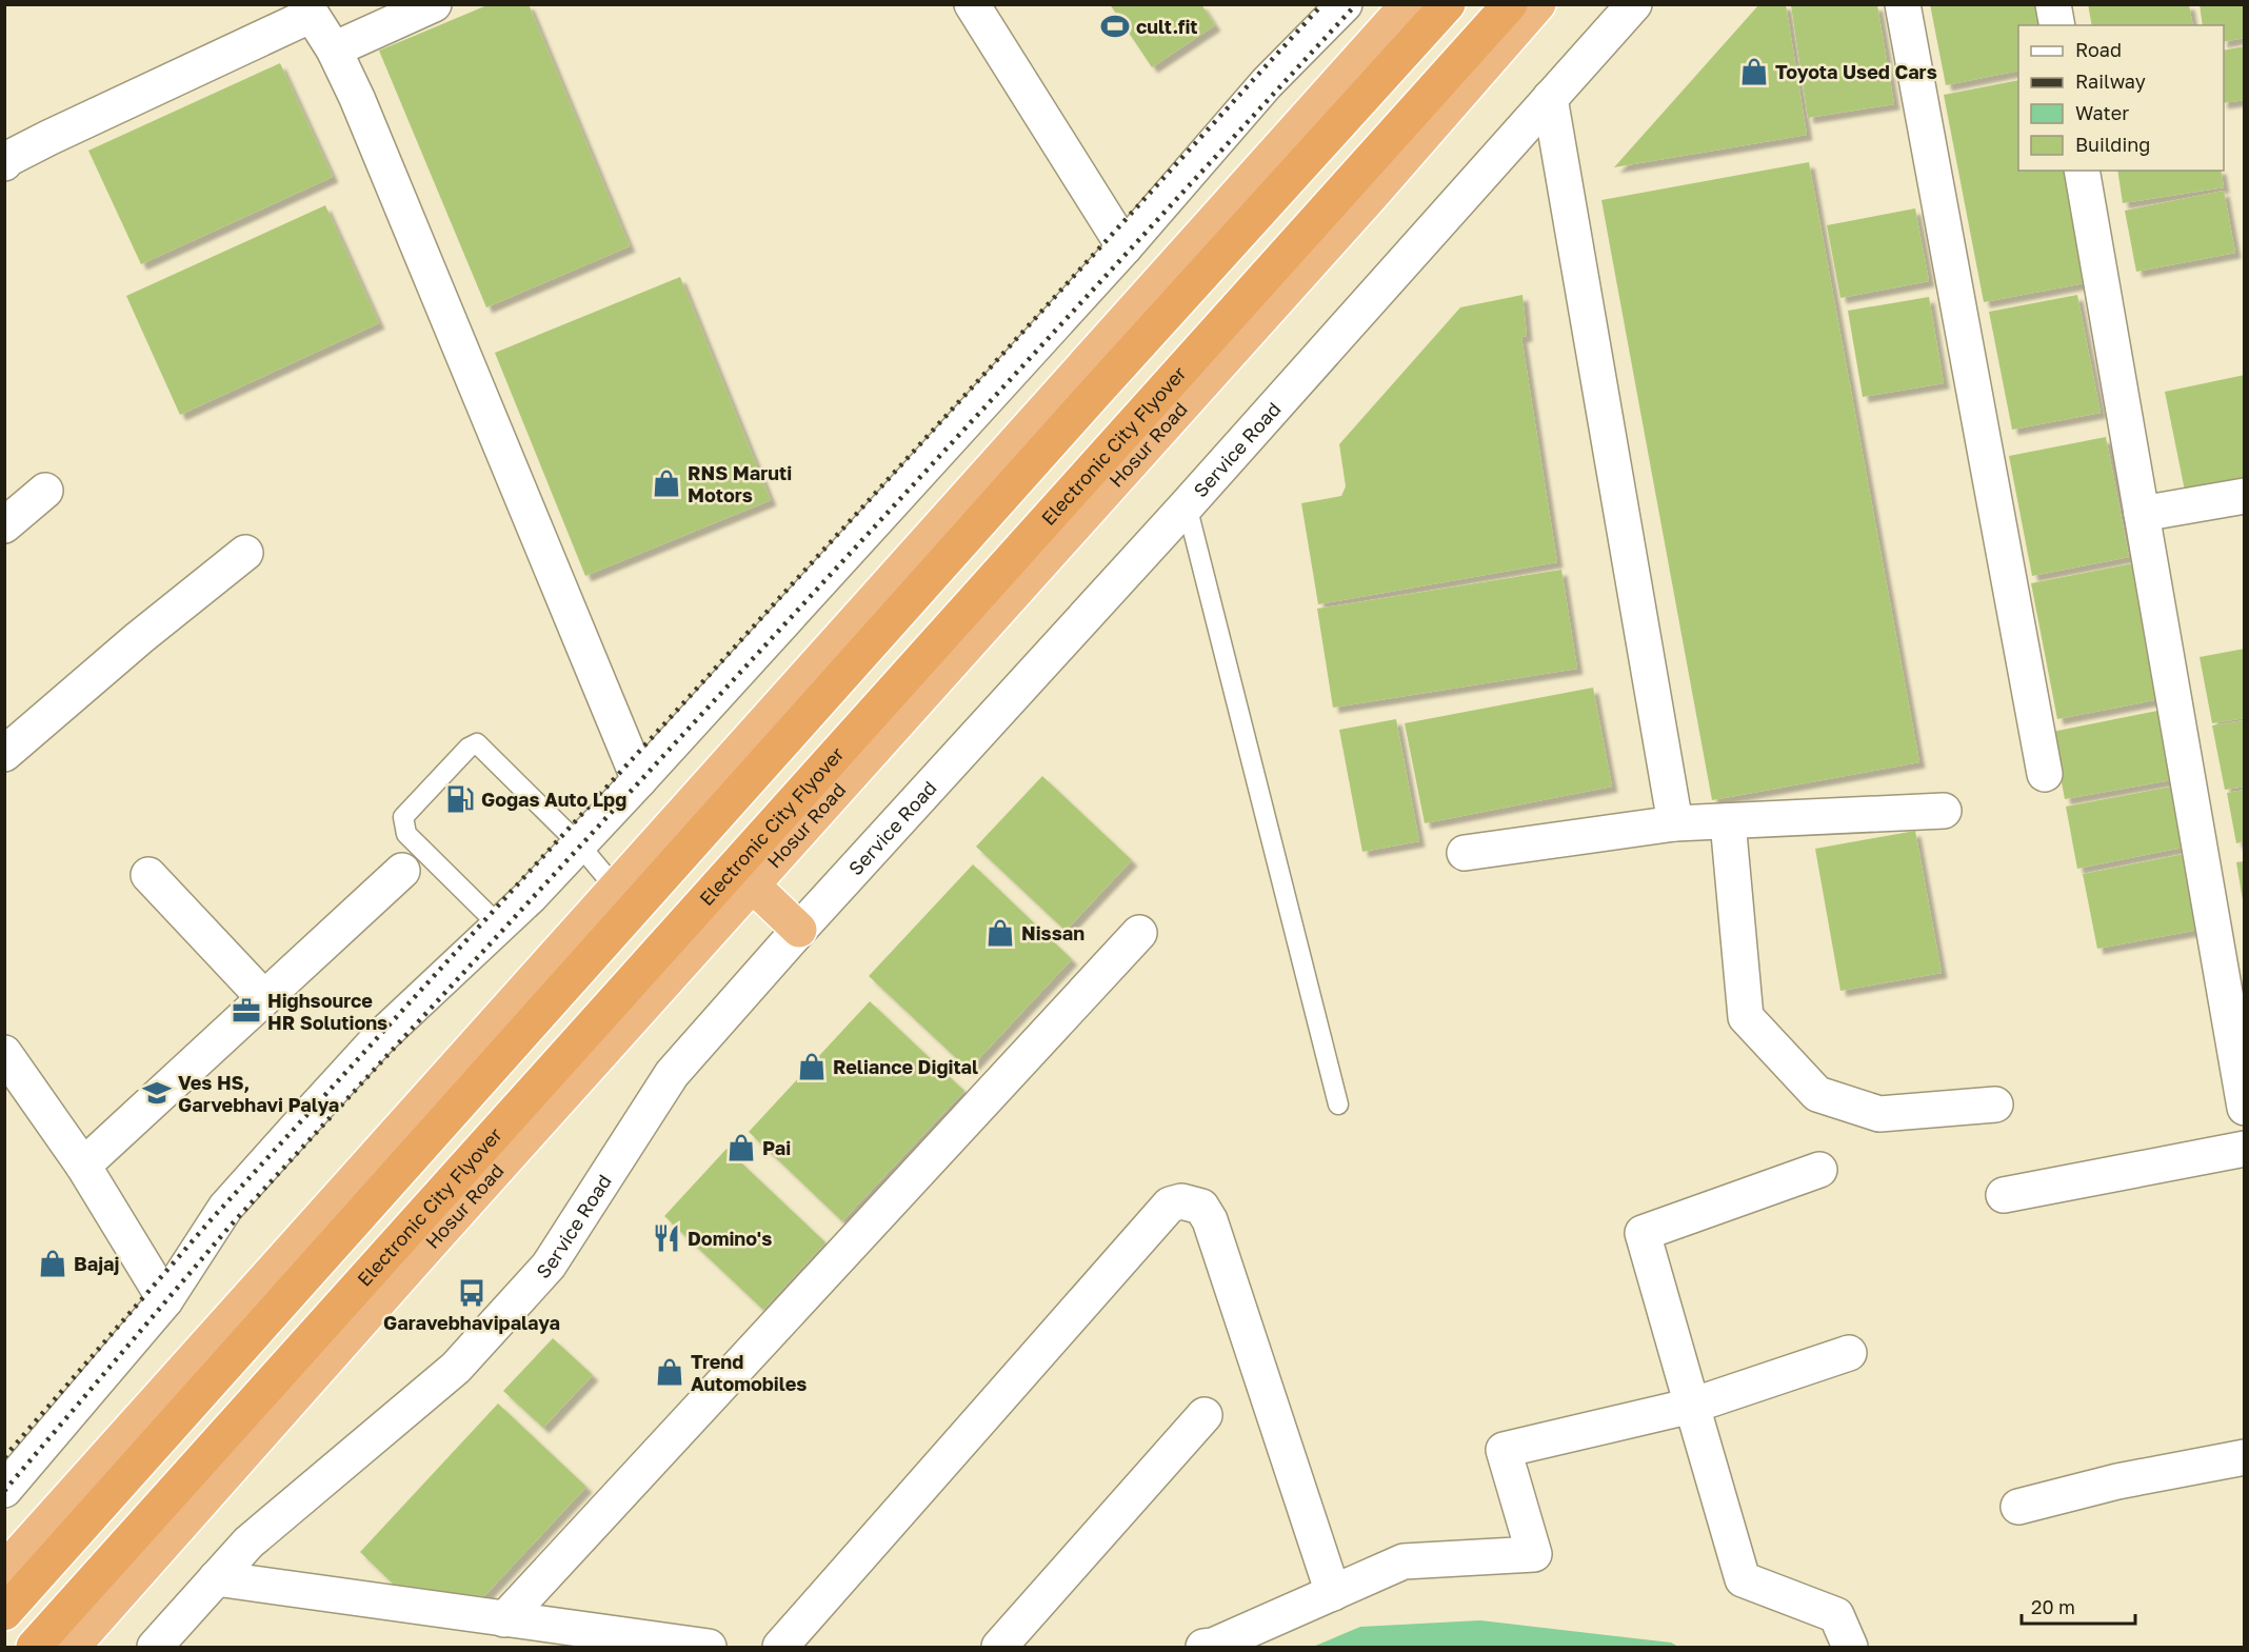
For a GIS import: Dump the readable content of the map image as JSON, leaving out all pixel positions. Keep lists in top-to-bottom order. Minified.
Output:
{"streets":{"highway":["Hosur Road","Electronic City Flyover"],"street":["Service Road"]},"places":{"sports":["cult.fit"],"shop":["Toyota Used Cars","RNS Maruti Motors","Nissan","Reliance Digital","Pai","Bajaj","Trend Automobiles"],"fuel station":["Gogas Auto Lpg"],"office":["Highsource HR Solutions"],"school or university":["Ves HS, Garvebhavi Palya"],"restaurant":["Domino's"],"bus stop":["Garavebhavipalaya"]},"legend":["Road","Railway","Water","Building"],"scale_bar":"20 m"}
